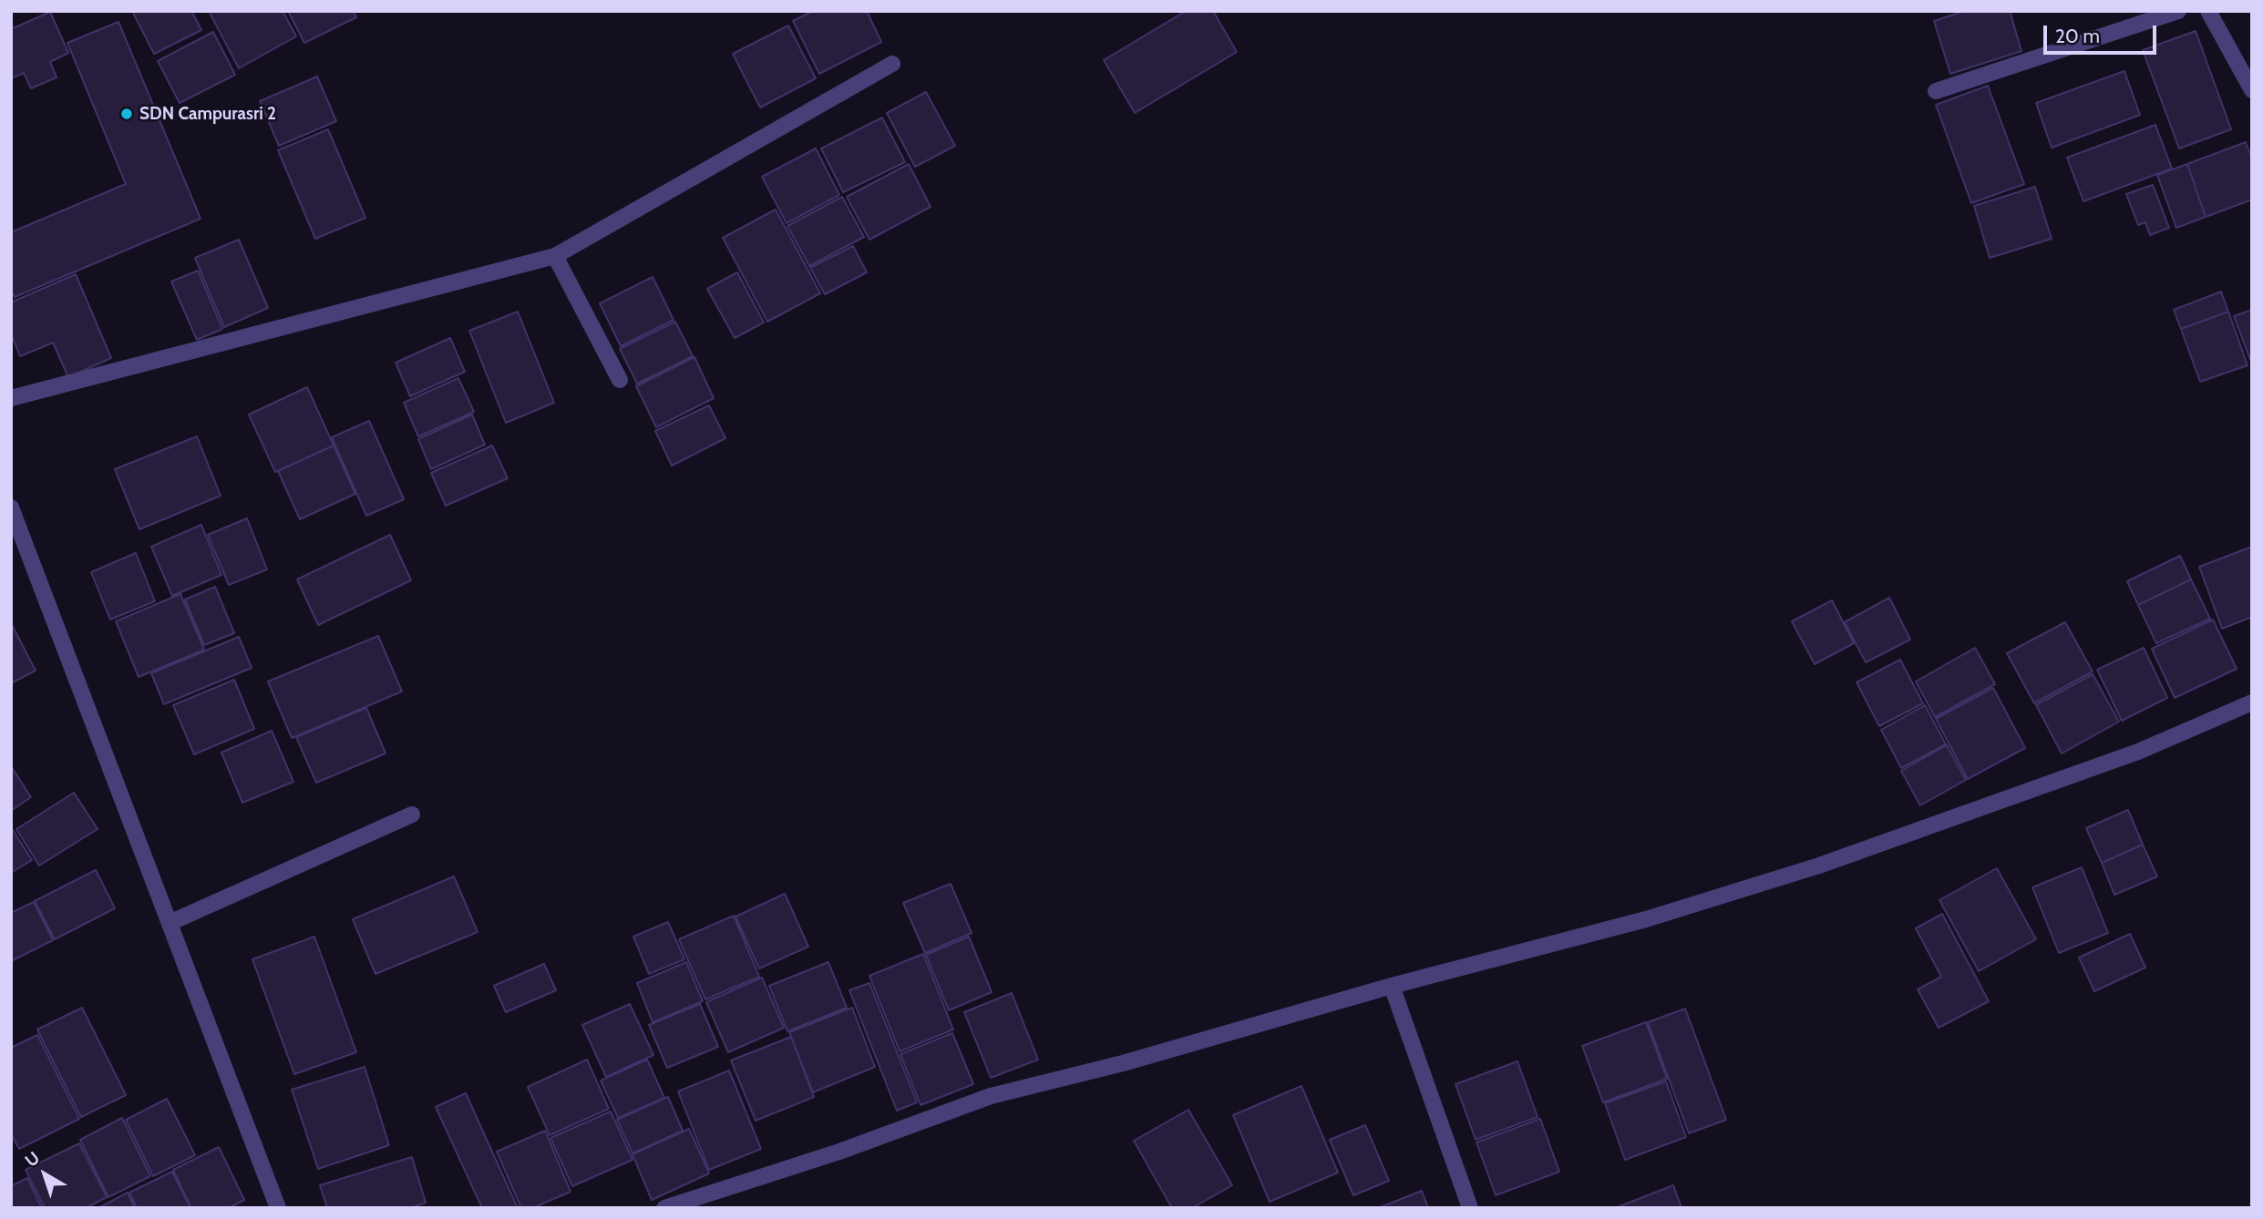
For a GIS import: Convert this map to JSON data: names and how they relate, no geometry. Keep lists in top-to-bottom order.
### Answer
{
  "places": ["SDN Campurasri 2"],
  "scale_bar": "20 m",
  "north": "top left"
}
